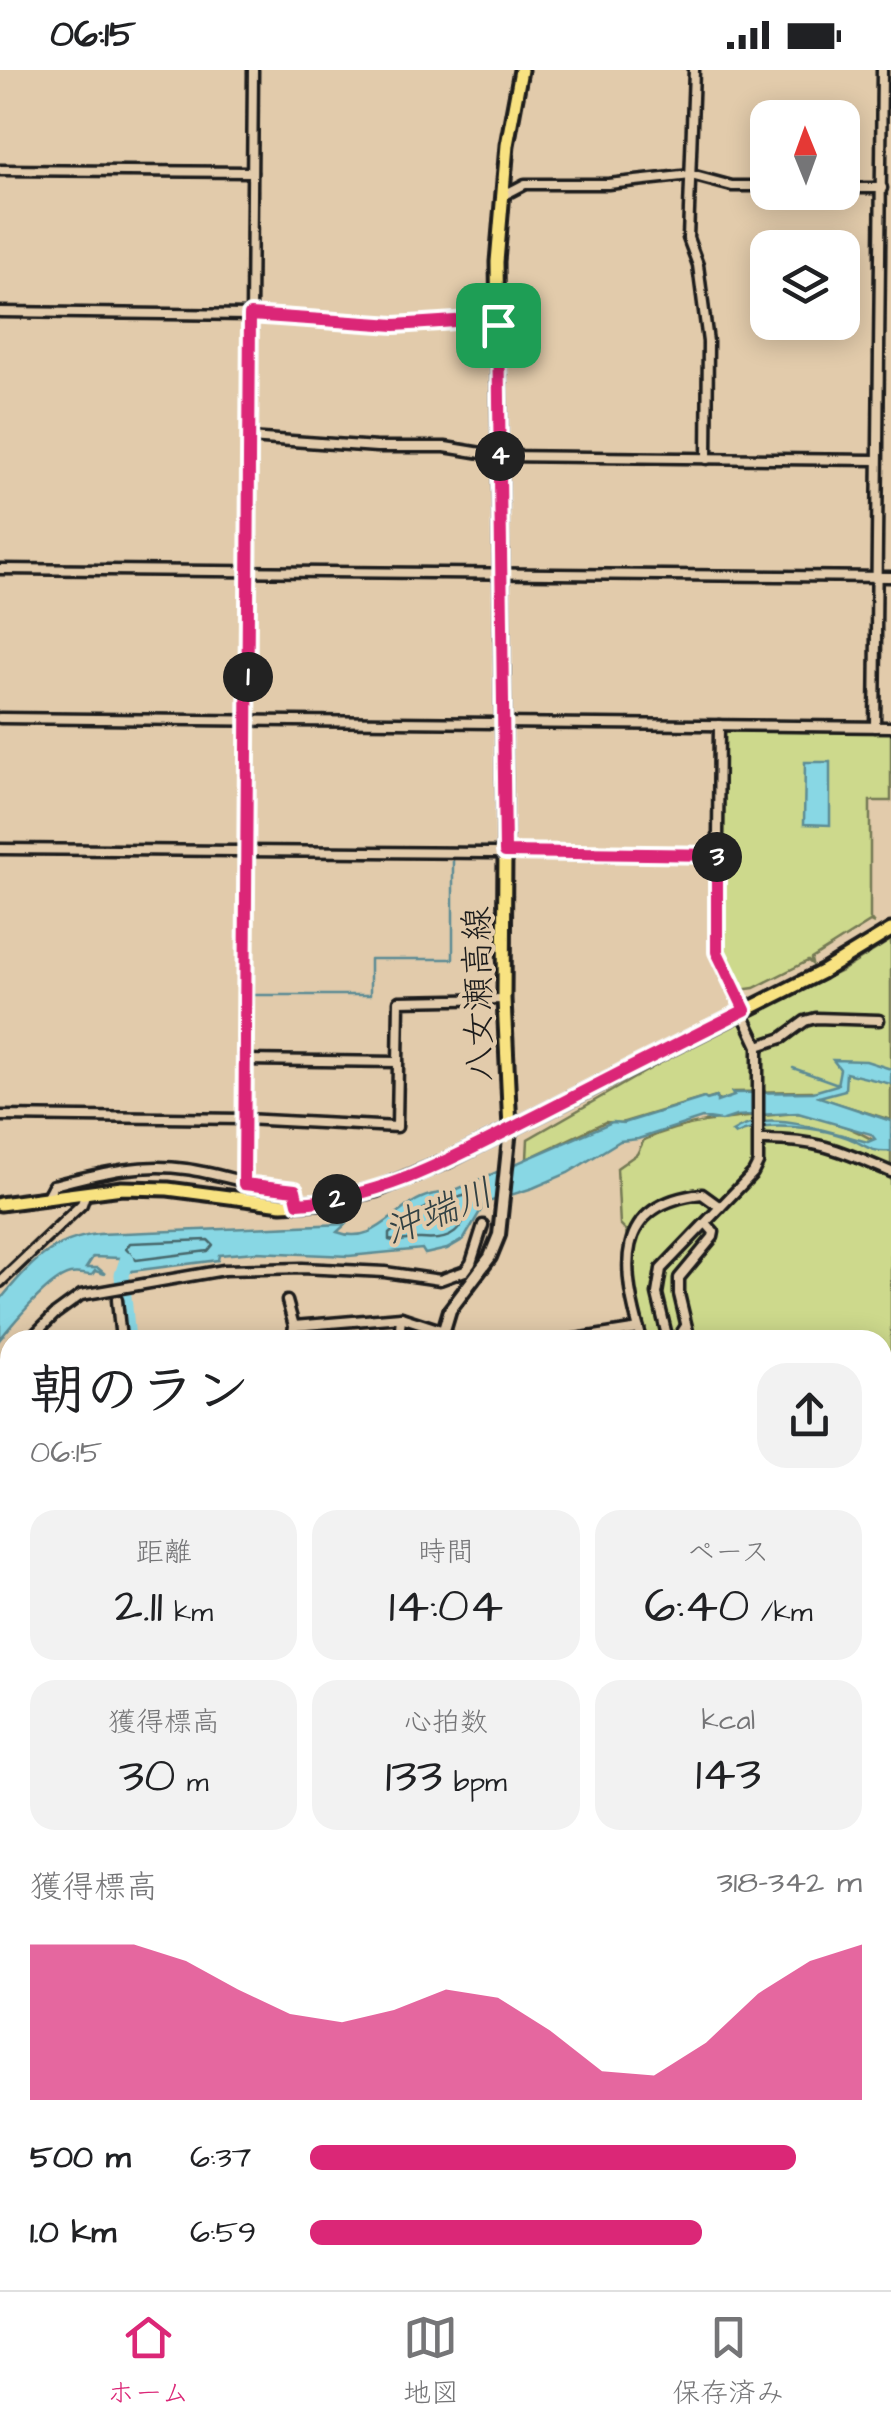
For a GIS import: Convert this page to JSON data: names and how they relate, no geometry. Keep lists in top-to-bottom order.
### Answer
{
  "streets": {
    "main road": ["八女瀬高線"]
  },
  "water": ["沖端川"],
  "north": "top",
  "page": {
    "status": "06:15",
    "pins": [
      "4",
      "1",
      "3",
      "2"
    ],
    "heading": ["朝のラン", "06:15"],
    "stats": [
      ["距離", "2.11 km"],
      ["時間", "14:04"],
      ["ペース", "6:40 /km"],
      ["獲得標高", "30 m"],
      ["心拍数", "133 bpm"],
      ["kcal", "143"]
    ],
    "chart": ["獲得標高", "318–342 m"],
    "list": [
      {
        "name": "500 m",
        "note": "6:37"
      },
      {
        "name": "1.0 km",
        "note": "6:59"
      }
    ],
    "tabs": ["ホーム", "地図", "保存済み"]
  }
}
